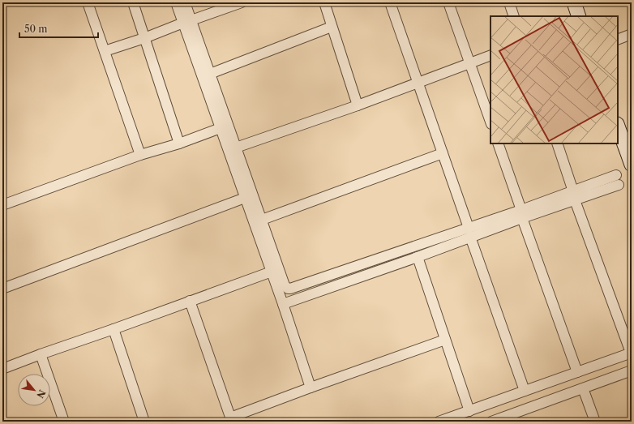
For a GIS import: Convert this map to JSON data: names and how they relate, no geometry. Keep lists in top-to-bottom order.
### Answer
{
  "scale_bar": "50 m",
  "north": "bottom right"
}
